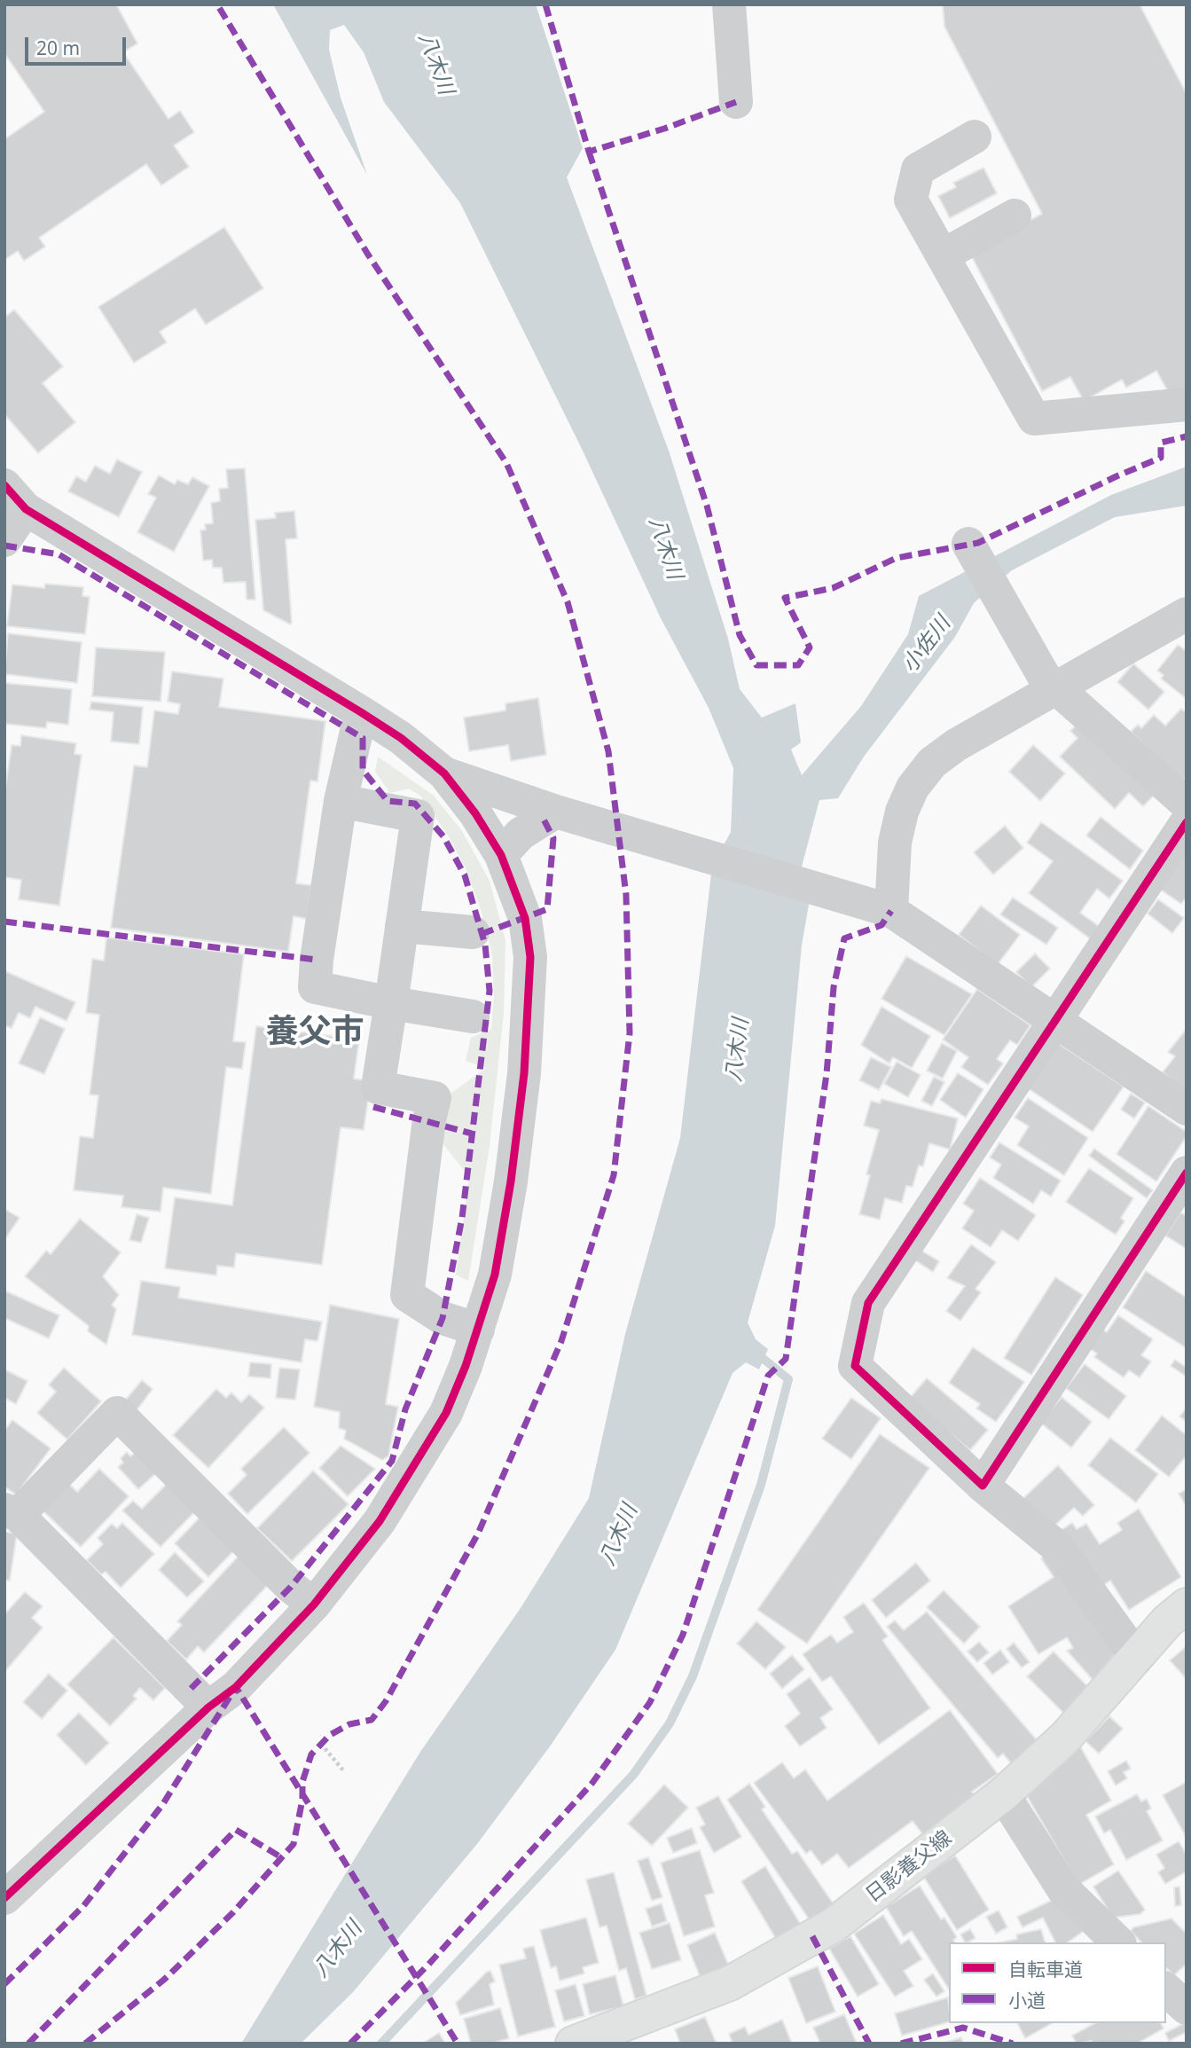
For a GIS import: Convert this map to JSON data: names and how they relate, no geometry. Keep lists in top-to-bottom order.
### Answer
{
  "streets": {
    "main road": ["日影養父線"]
  },
  "districts": ["養父市"],
  "water": ["八木川", "小佐川"],
  "legend": ["自転車道", "小道"],
  "scale_bar": "20 m"
}
